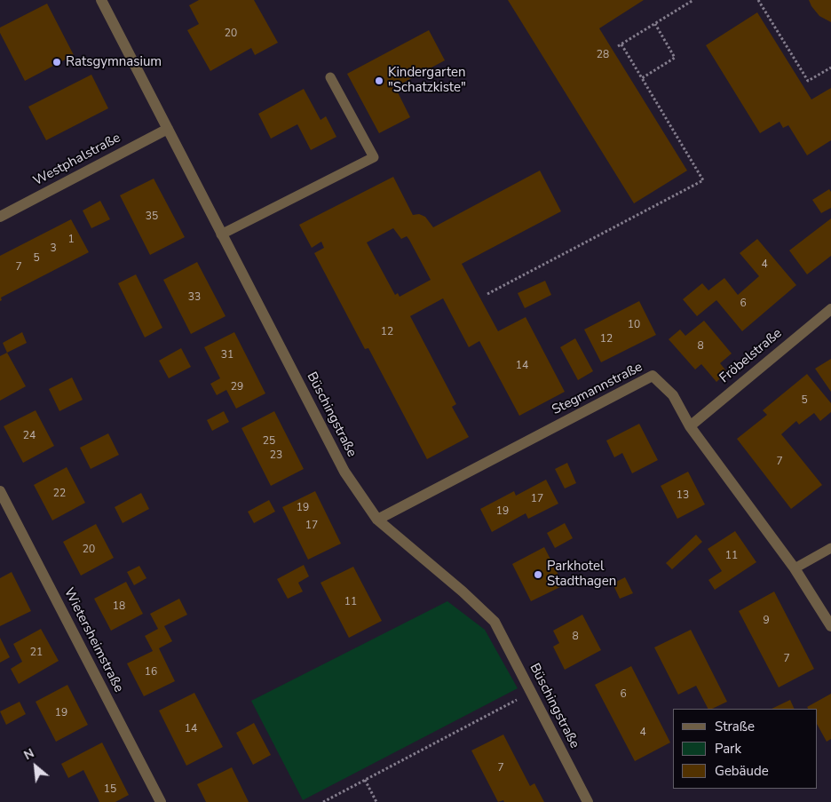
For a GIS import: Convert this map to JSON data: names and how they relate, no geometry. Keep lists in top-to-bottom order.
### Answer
{
  "streets": {
    "street": [
      "Westphalstraße",
      "Fröbelstraße",
      "Stegmannstraße",
      "Büschingstraße",
      "Wietersheimstraße"
    ]
  },
  "crossings": [
    ["Westphalstraße", "Büschingstraße"],
    ["Fröbelstraße", "Stegmannstraße"],
    ["Stegmannstraße", "Büschingstraße"]
  ],
  "places": ["Ratsgymnasium", "Kindergarten \"Schatzkiste\"", "Parkhotel Stadthagen"],
  "house_numbers": [
    "20",
    "28",
    "35",
    "1",
    "3",
    "5",
    "4",
    "7",
    "33",
    "6",
    "10",
    "12",
    "12",
    "8",
    "31",
    "14",
    "29",
    "5",
    "24",
    "25",
    "23",
    "7",
    "22",
    "13",
    "17",
    "19",
    "19",
    "17",
    "20",
    "11",
    "11",
    "18",
    "9",
    "8",
    "21",
    "7",
    "16",
    "6",
    "19",
    "14",
    "4",
    "7",
    "15"
  ],
  "legend": ["Straße", "Park", "Gebäude"],
  "north": "top left"
}
